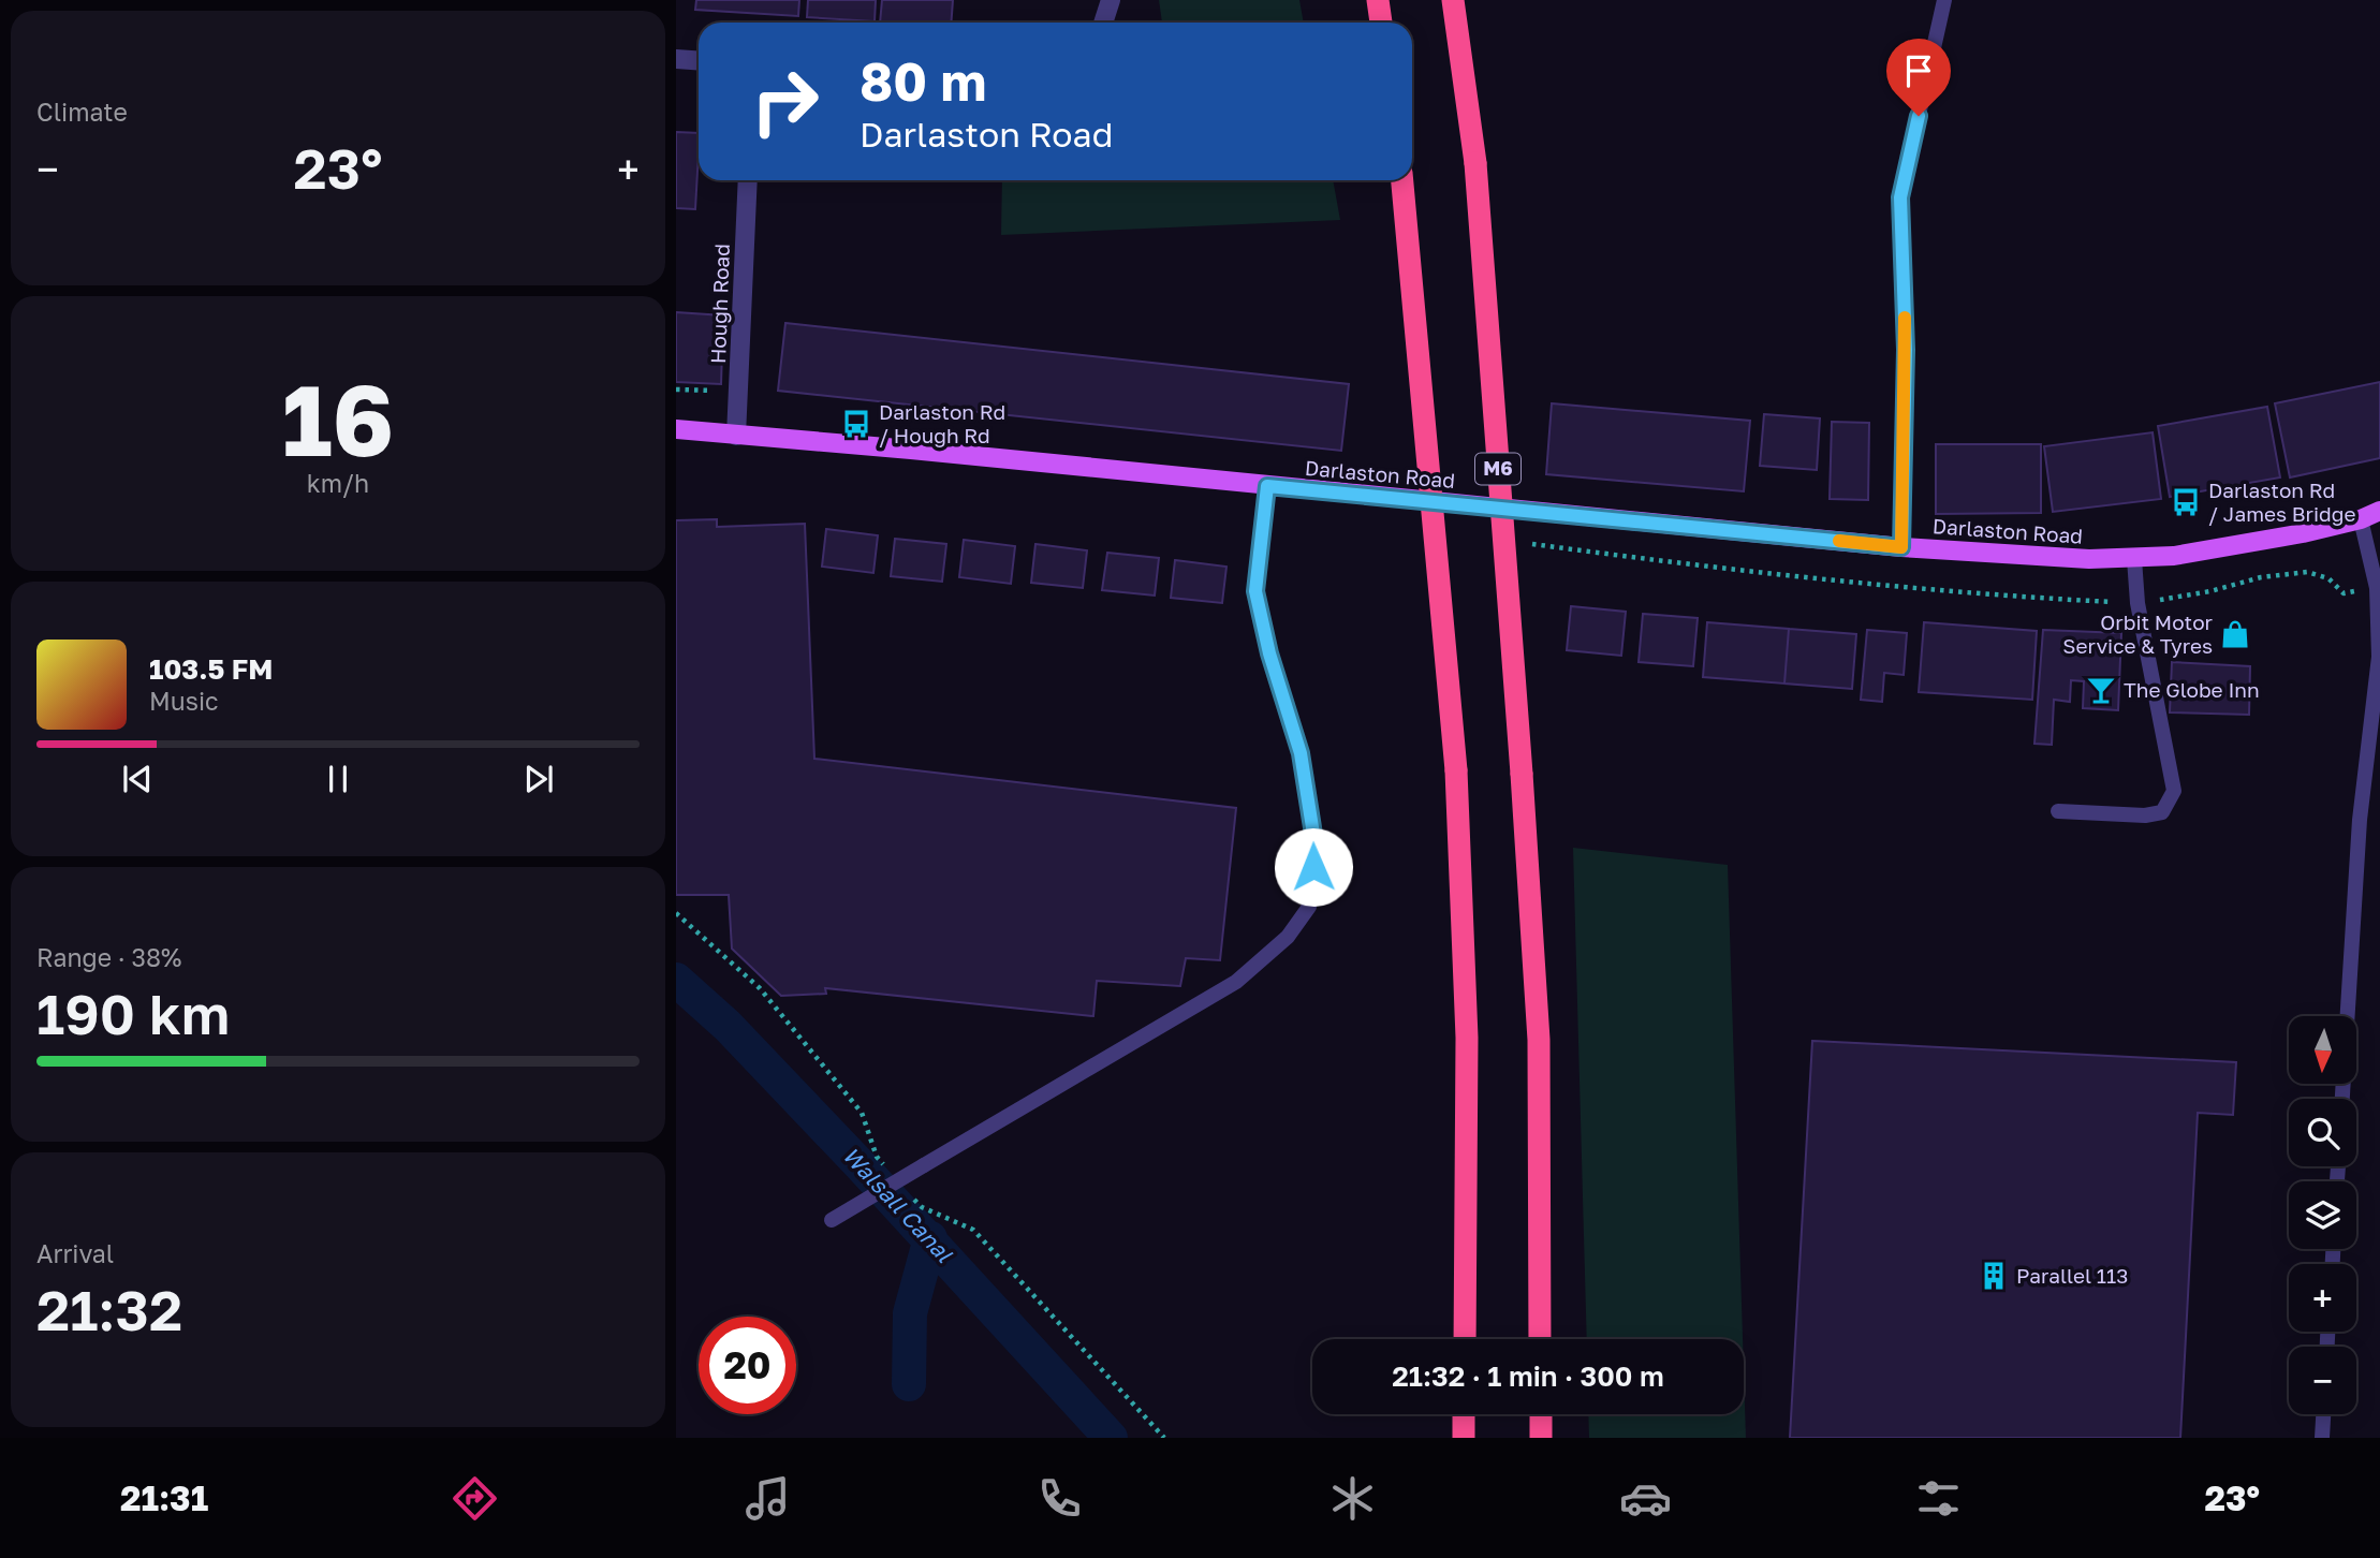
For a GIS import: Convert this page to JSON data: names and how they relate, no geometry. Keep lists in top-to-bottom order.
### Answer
{
  "streets": {
    "highway": ["M6"],
    "main road": ["Darlaston Road"],
    "street": ["Hough Road"]
  },
  "crossings": [
    ["Hough Road", "Darlaston Road"]
  ],
  "water": ["Walsall Canal"],
  "places": {
    "bus stop": ["Darlaston Rd / Hough Rd", "Darlaston Rd / James Bridge"],
    "shop": ["Orbit Motor Service & Tyres"],
    "bar": ["The Globe Inn"],
    "building": ["Parallel 113"]
  },
  "north": "bottom",
  "page": {
    "tile": [
      "Climate",
      ["16", "km/h"],
      ["Range · 38%", "190 km"],
      ["Arrival", "21:32"]
    ],
    "turn": ["80 m", "Darlaston Road"],
    "heat": ["−", "23°", "+"],
    "song": ["103.5 FM", "Music"],
    "map_buttons": ["+", "−"],
    "limit": "20",
    "trip": "21:32 · 1 min · 300 m",
    "tabs": ["21:31", "23°"]
  }
}
